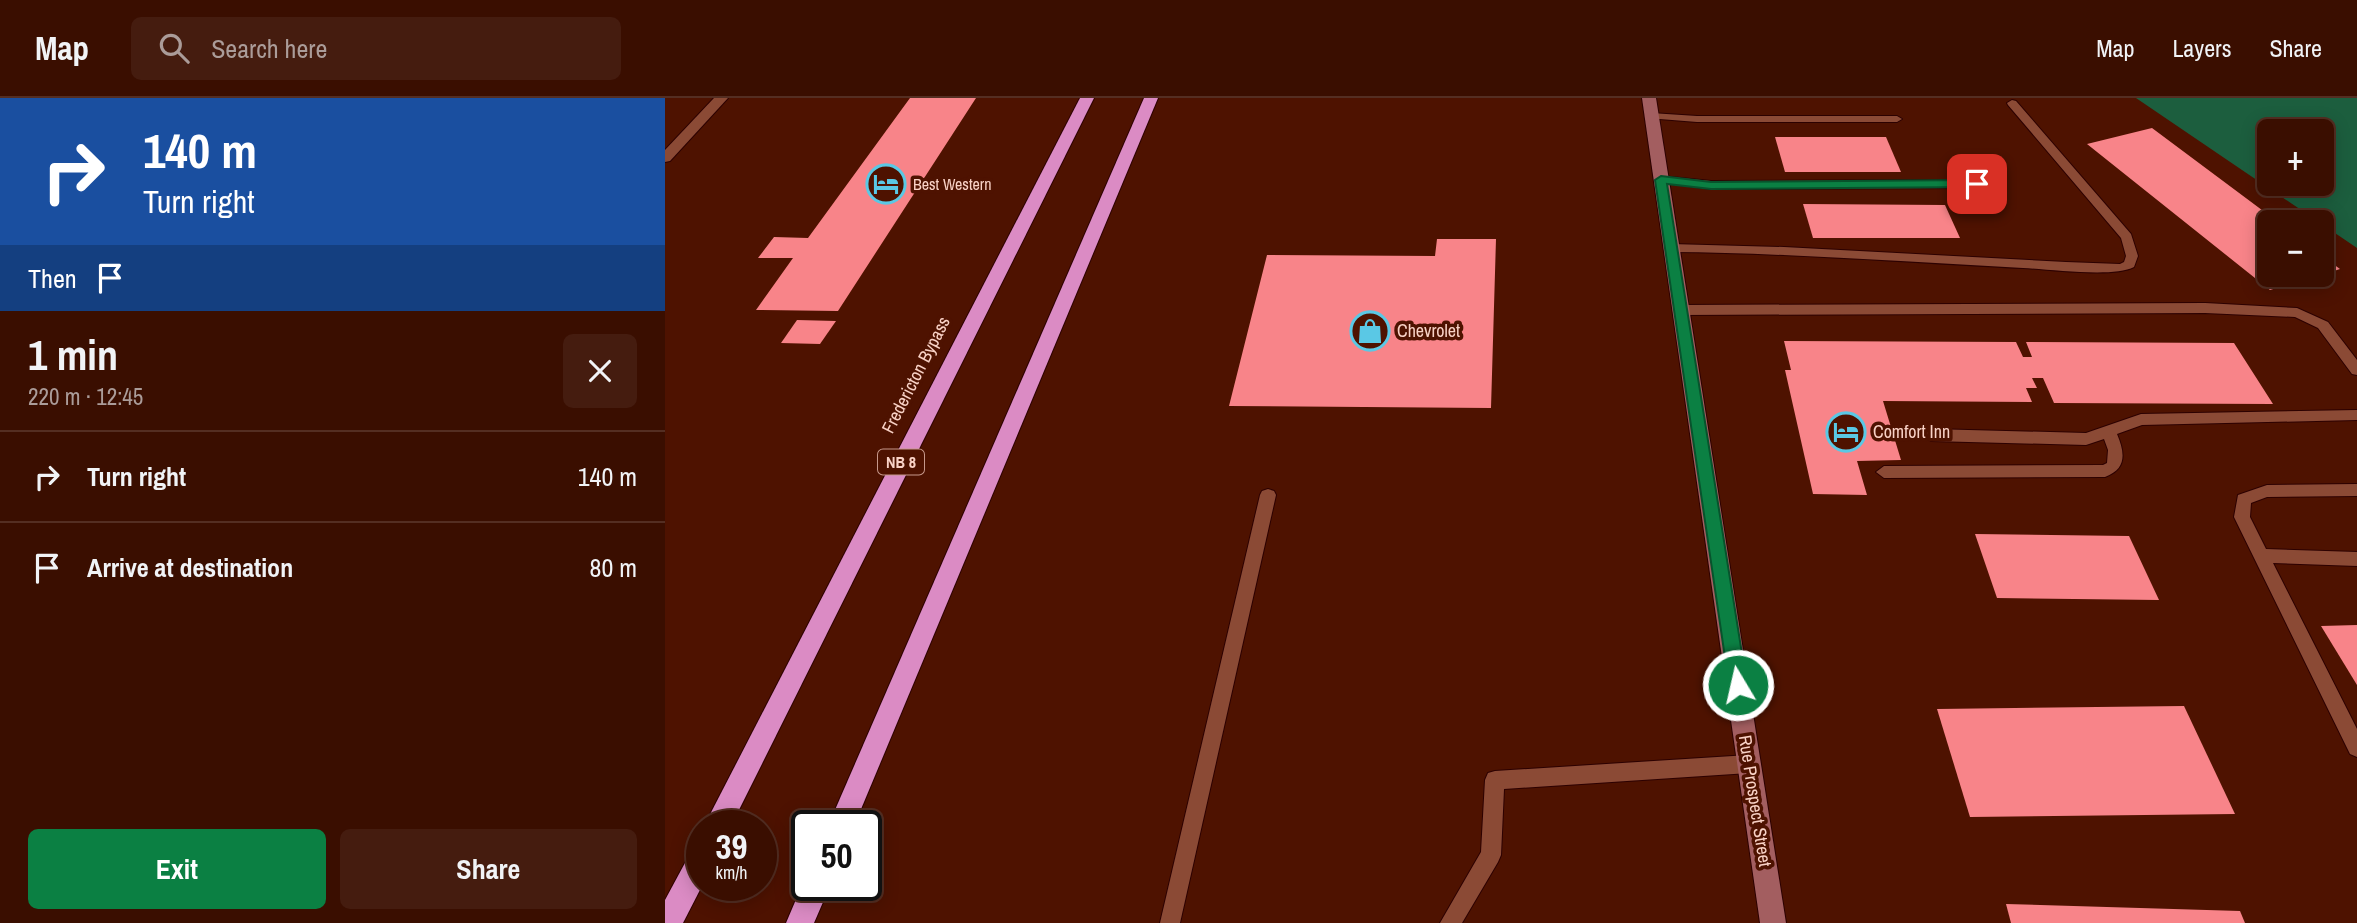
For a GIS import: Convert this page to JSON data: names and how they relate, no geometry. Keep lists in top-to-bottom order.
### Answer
{
  "streets": {
    "highway": ["Fredericton Bypass", "NB 8"],
    "main road": ["Rue Prospect Street"]
  },
  "places": {
    "hotel": ["Best Western", "Comfort Inn"],
    "shop": ["Chevrolet"]
  },
  "page": {
    "header": "Map",
    "search": "Search here",
    "nav": ["Map", "Layers", "Share"],
    "turn": ["140 m", "Turn right"],
    "map_buttons": ["+", "−"],
    "then": "Then",
    "heading": ["1 min", "220 m · 12:45"],
    "list": [
      {
        "name": "Turn right",
        "value": "140 m"
      },
      {
        "name": "Arrive at destination",
        "value": "80 m"
      }
    ],
    "speed": "39 km/h",
    "limit": "50",
    "buttons": ["Exit", "Share"]
  }
}
